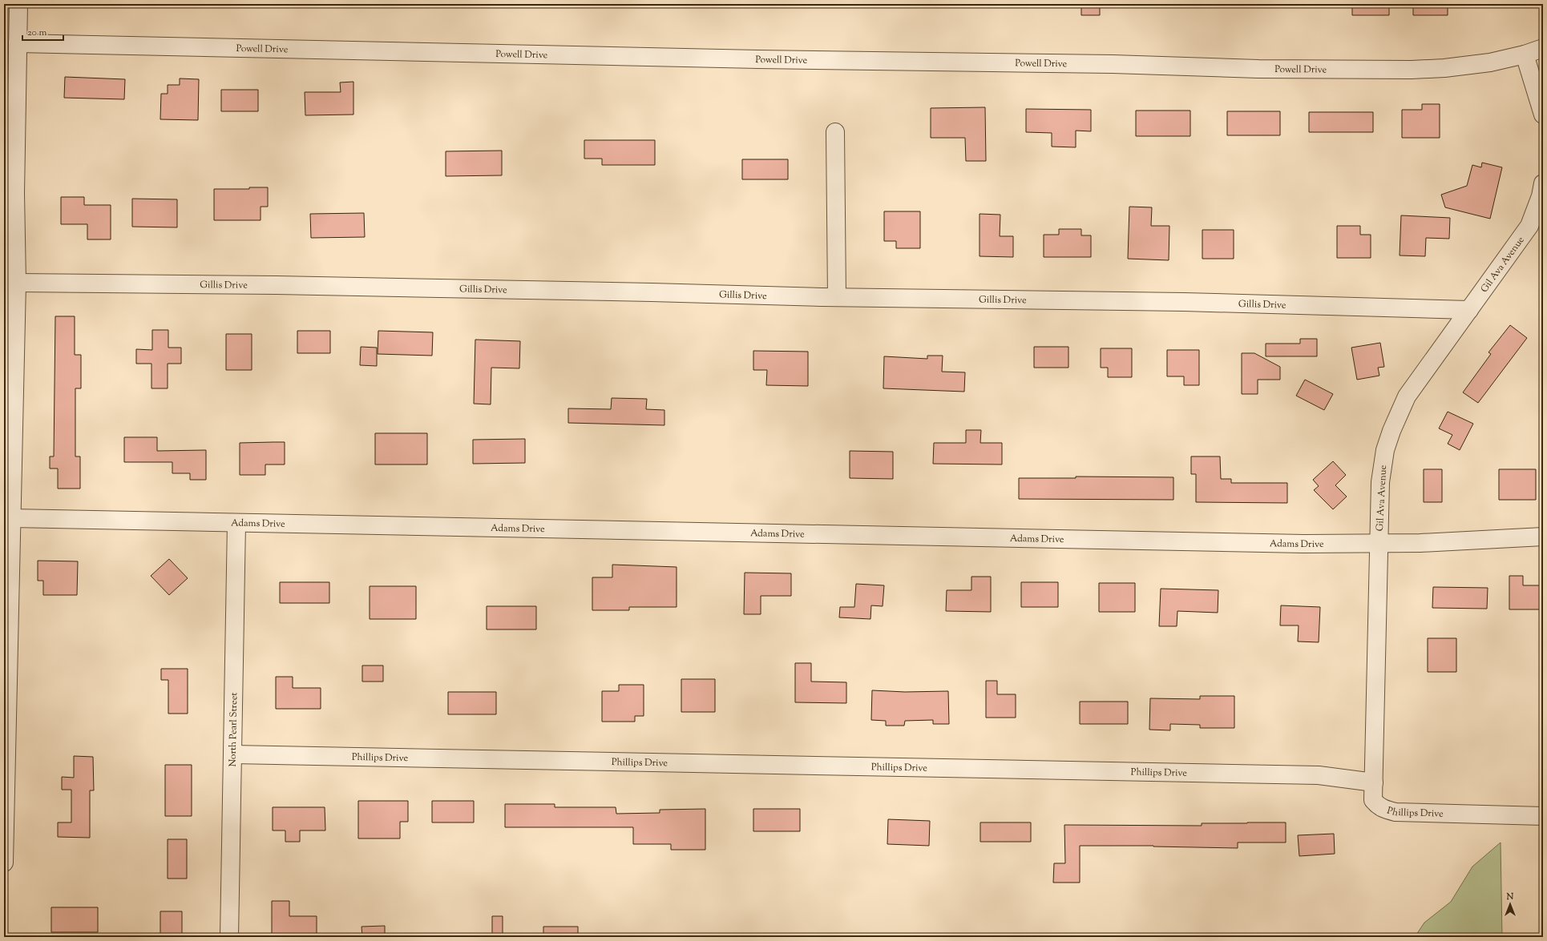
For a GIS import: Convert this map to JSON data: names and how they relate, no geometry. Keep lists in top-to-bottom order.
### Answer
{
  "streets": {
    "street": [
      "Powell Drive",
      "Gil Ava Avenue",
      "Gillis Drive",
      "Adams Drive",
      "North Pearl Street",
      "Phillips Drive"
    ]
  },
  "crossings": [
    ["Gil Ava Avenue", "Gillis Drive"],
    ["Gil Ava Avenue", "Adams Drive"],
    ["Gil Ava Avenue", "Phillips Drive"],
    ["Adams Drive", "North Pearl Street"],
    ["North Pearl Street", "Phillips Drive"]
  ],
  "scale_bar": "20 m",
  "north": "top"
}
